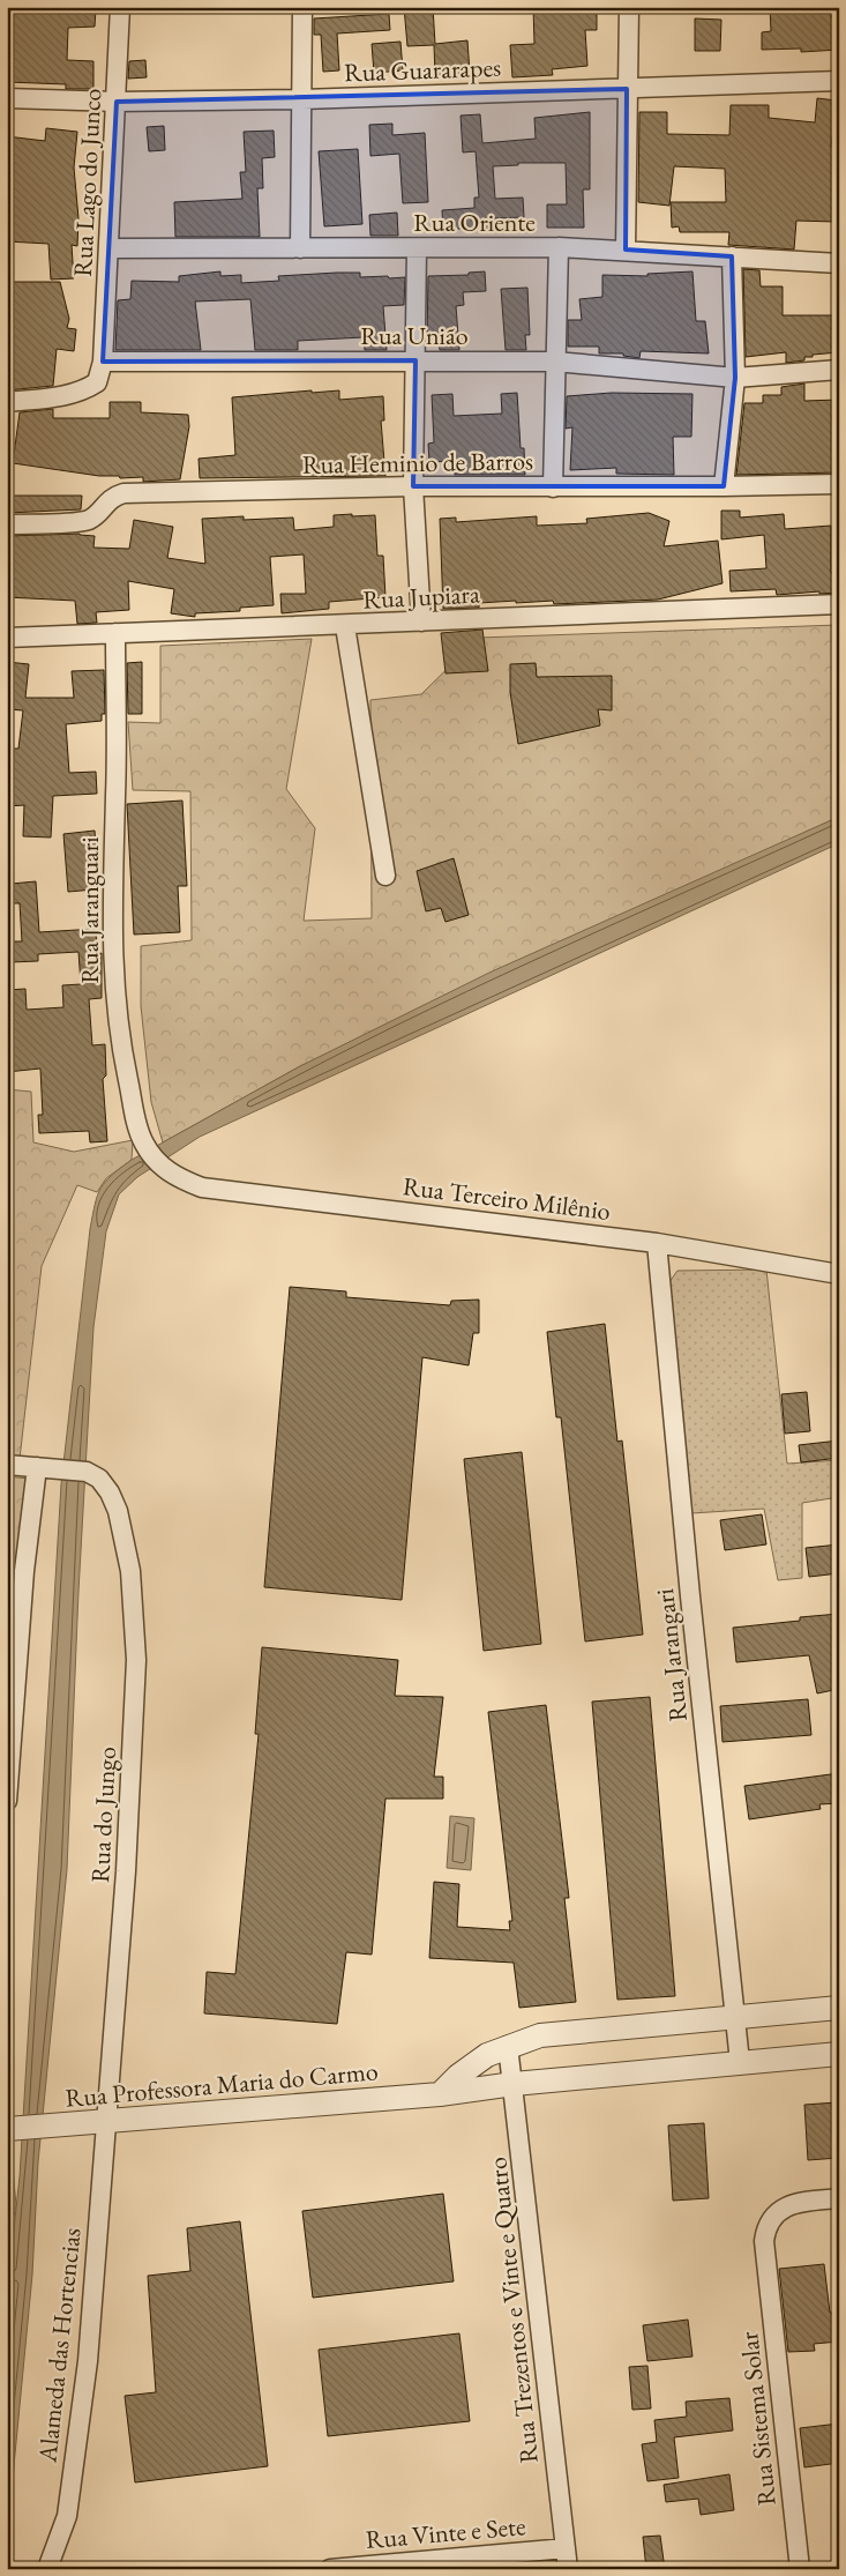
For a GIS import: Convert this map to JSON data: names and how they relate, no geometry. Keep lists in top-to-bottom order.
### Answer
{
  "streets": {
    "street": [
      "Rua Guararapes",
      "Rua Lago do Junco",
      "Rua Oriente",
      "Rua União",
      "Rua Heminio de Barros",
      "Rua Jupiara",
      "Rua Jaranguari",
      "Rua Terceiro Milênio",
      "Rua Jarangari",
      "Rua do Jungo",
      "Rua Professora Maria do Carmo",
      "Rua Trezentos e Vinte e Quatro",
      "Alameda das Hortencias",
      "Rua Sistema Solar",
      "Rua Vinte e Sete"
    ]
  },
  "crossings": [
    ["Rua Guararapes", "Rua Lago do Junco"],
    ["Rua Lago do Junco", "Rua Oriente"],
    ["Rua Lago do Junco", "Rua União"],
    ["Rua Jupiara", "Rua Jaranguari"],
    ["Rua Jaranguari", "Rua Terceiro Milênio"],
    ["Rua Terceiro Milênio", "Rua Jarangari"],
    ["Rua Jarangari", "Rua Professora Maria do Carmo"],
    ["Rua do Jungo", "Rua Professora Maria do Carmo"],
    ["Rua do Jungo", "Alameda das Hortencias"],
    ["Rua Professora Maria do Carmo", "Rua Trezentos e Vinte e Quatro"],
    ["Rua Professora Maria do Carmo", "Alameda das Hortencias"],
    ["Rua Trezentos e Vinte e Quatro", "Rua Vinte e Sete"]
  ]
}
